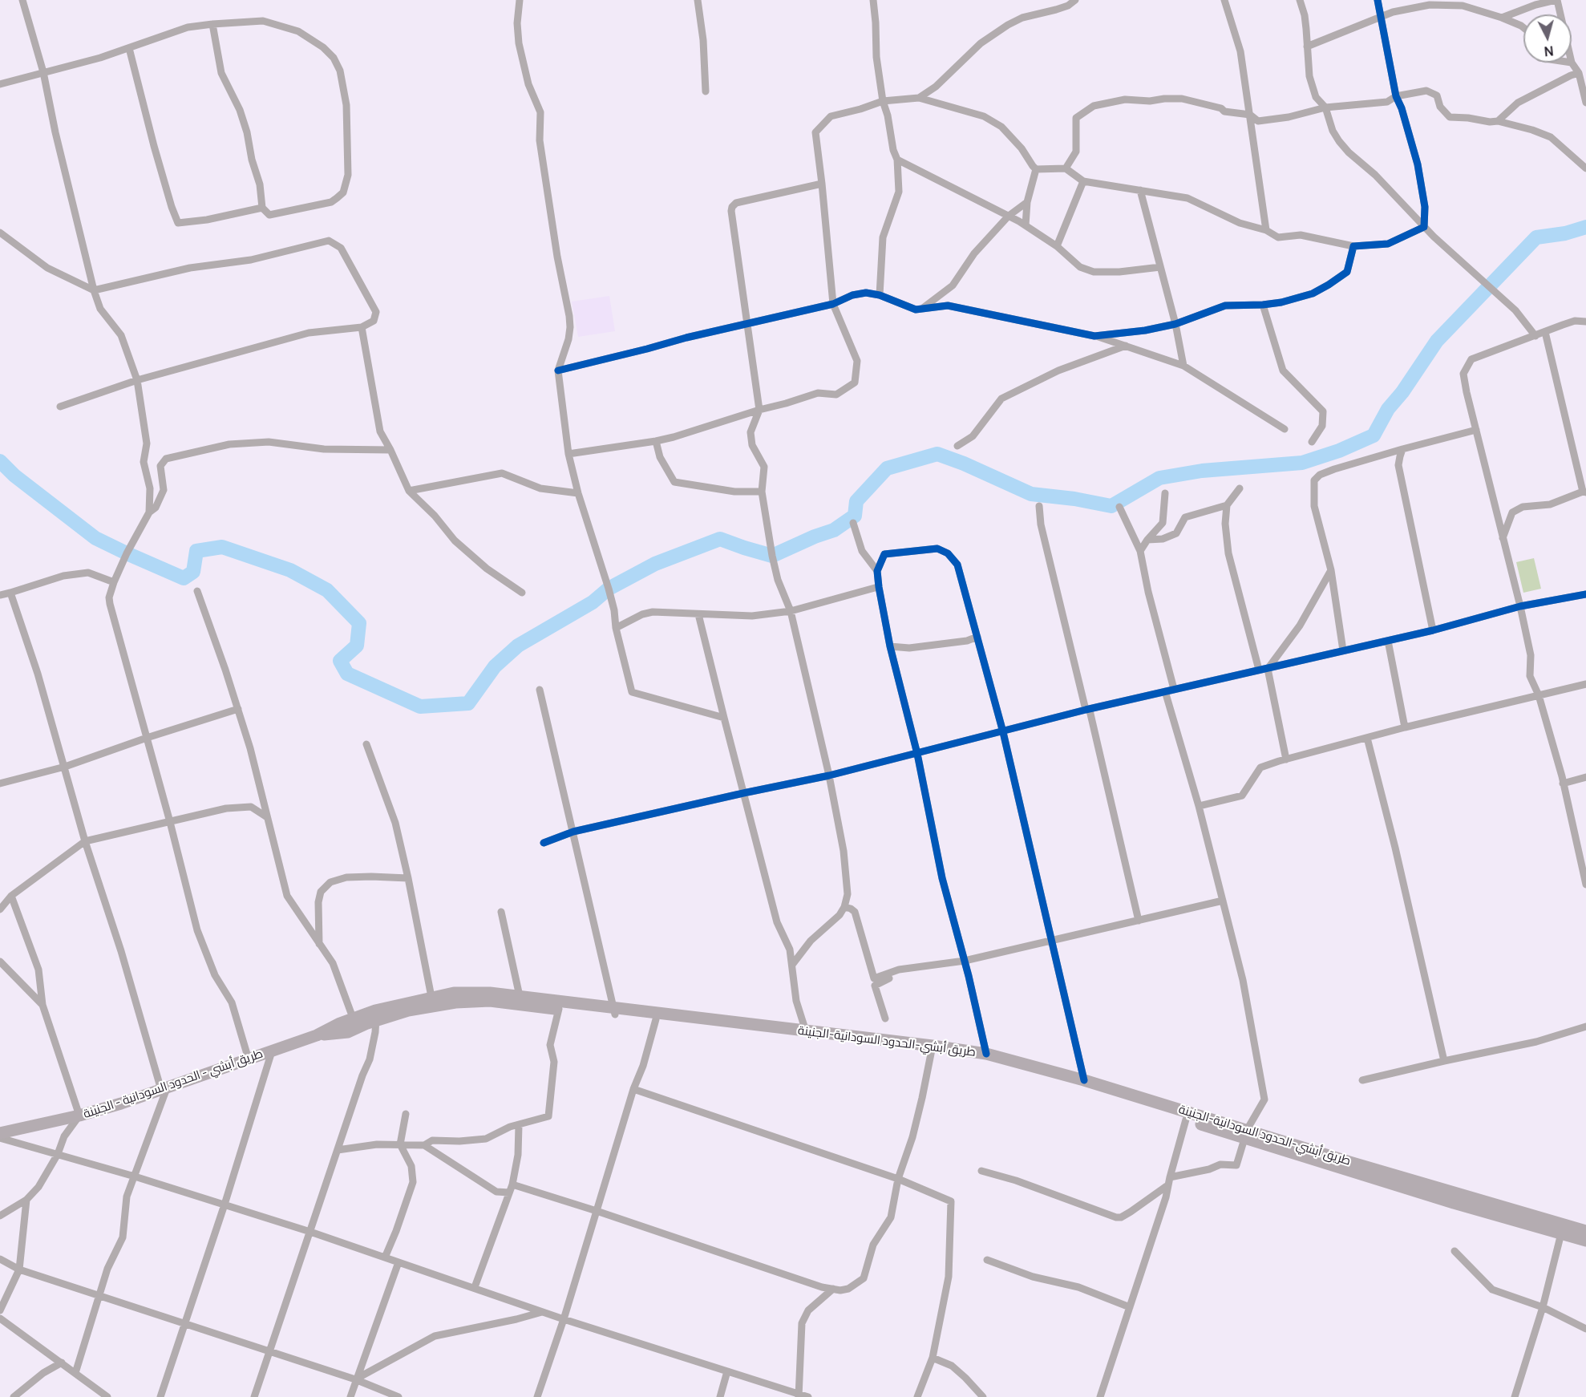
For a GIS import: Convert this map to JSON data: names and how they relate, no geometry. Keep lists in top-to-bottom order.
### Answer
{
  "streets": {
    "highway": ["طريق أبشي-الحدود السودانية-الجنينة", "طريق أبشي - الحدود السودانية - الجنينة"]
  },
  "crossings": [
    ["طريق أبشي-الحدود السودانية-الجنينة", "طريق أبشي - الحدود السودانية - الجنينة"]
  ],
  "north": "bottom"
}
